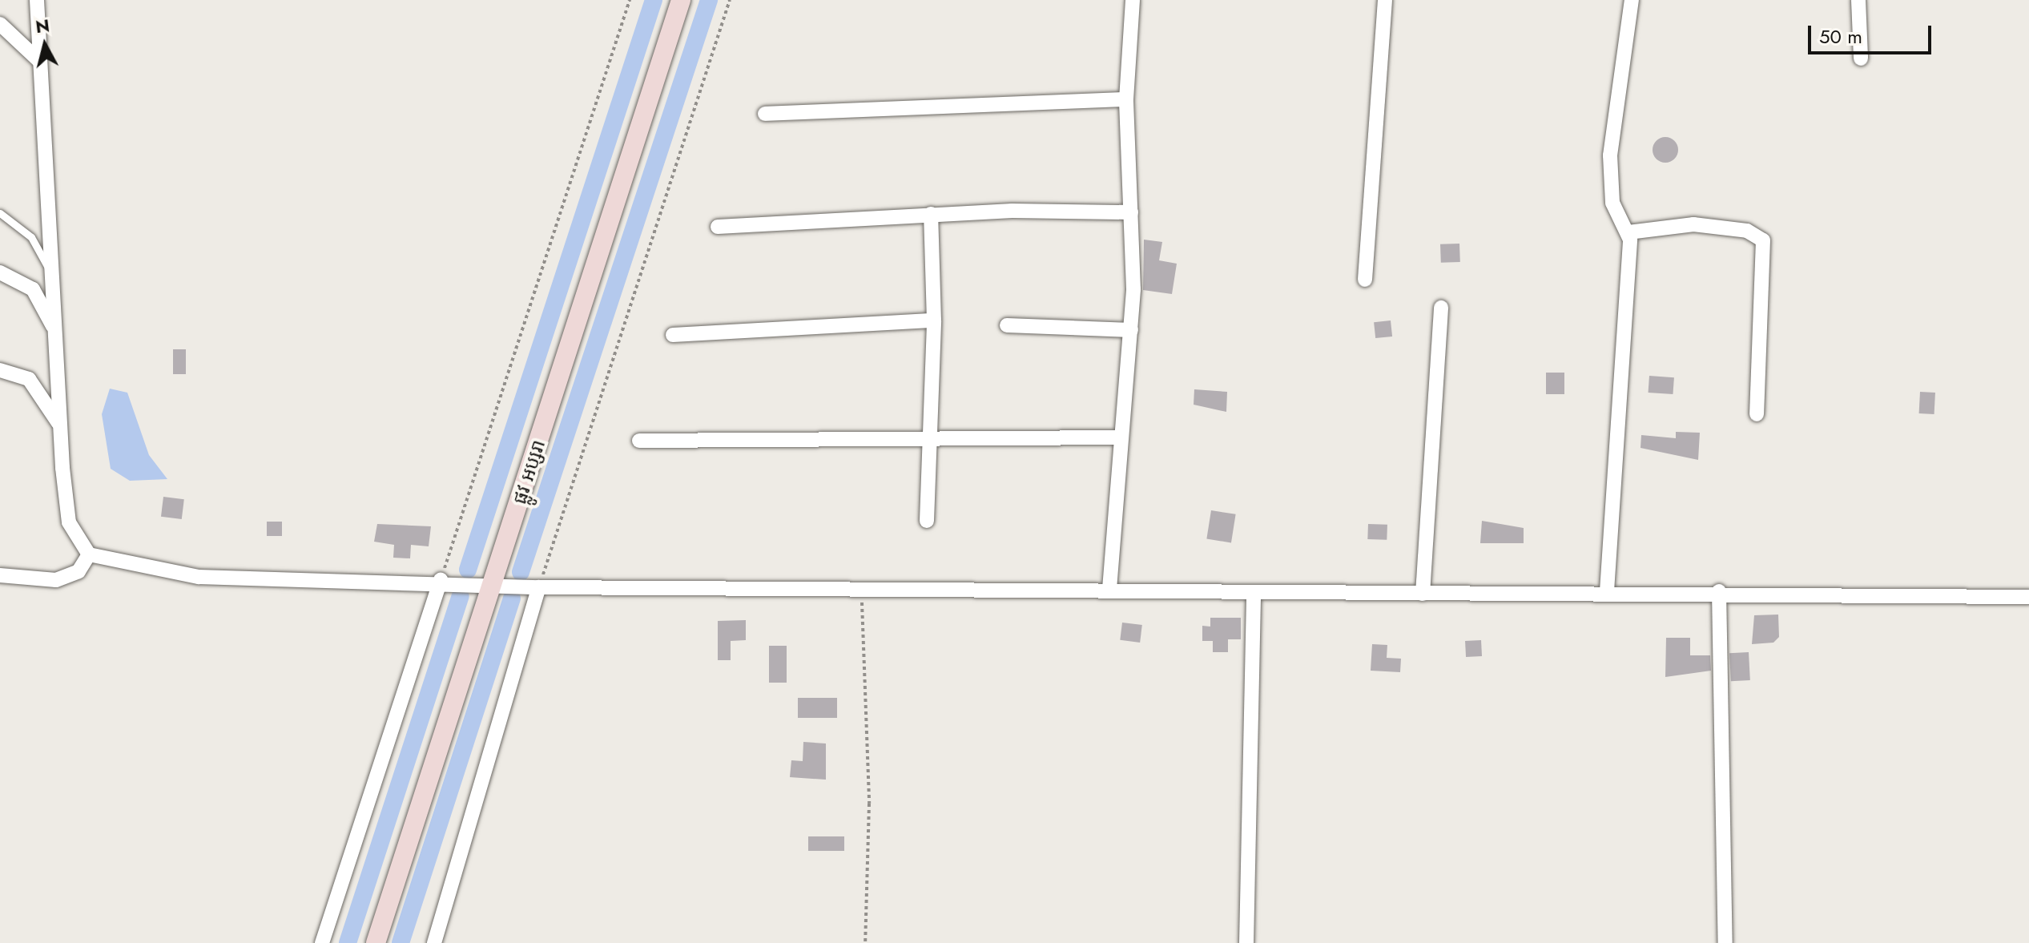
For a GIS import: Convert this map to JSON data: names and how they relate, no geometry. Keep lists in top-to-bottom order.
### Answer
{
  "streets": {
    "street": ["ផ្លូវ អប្សរា"]
  },
  "scale_bar": "50 m",
  "north": "top"
}
